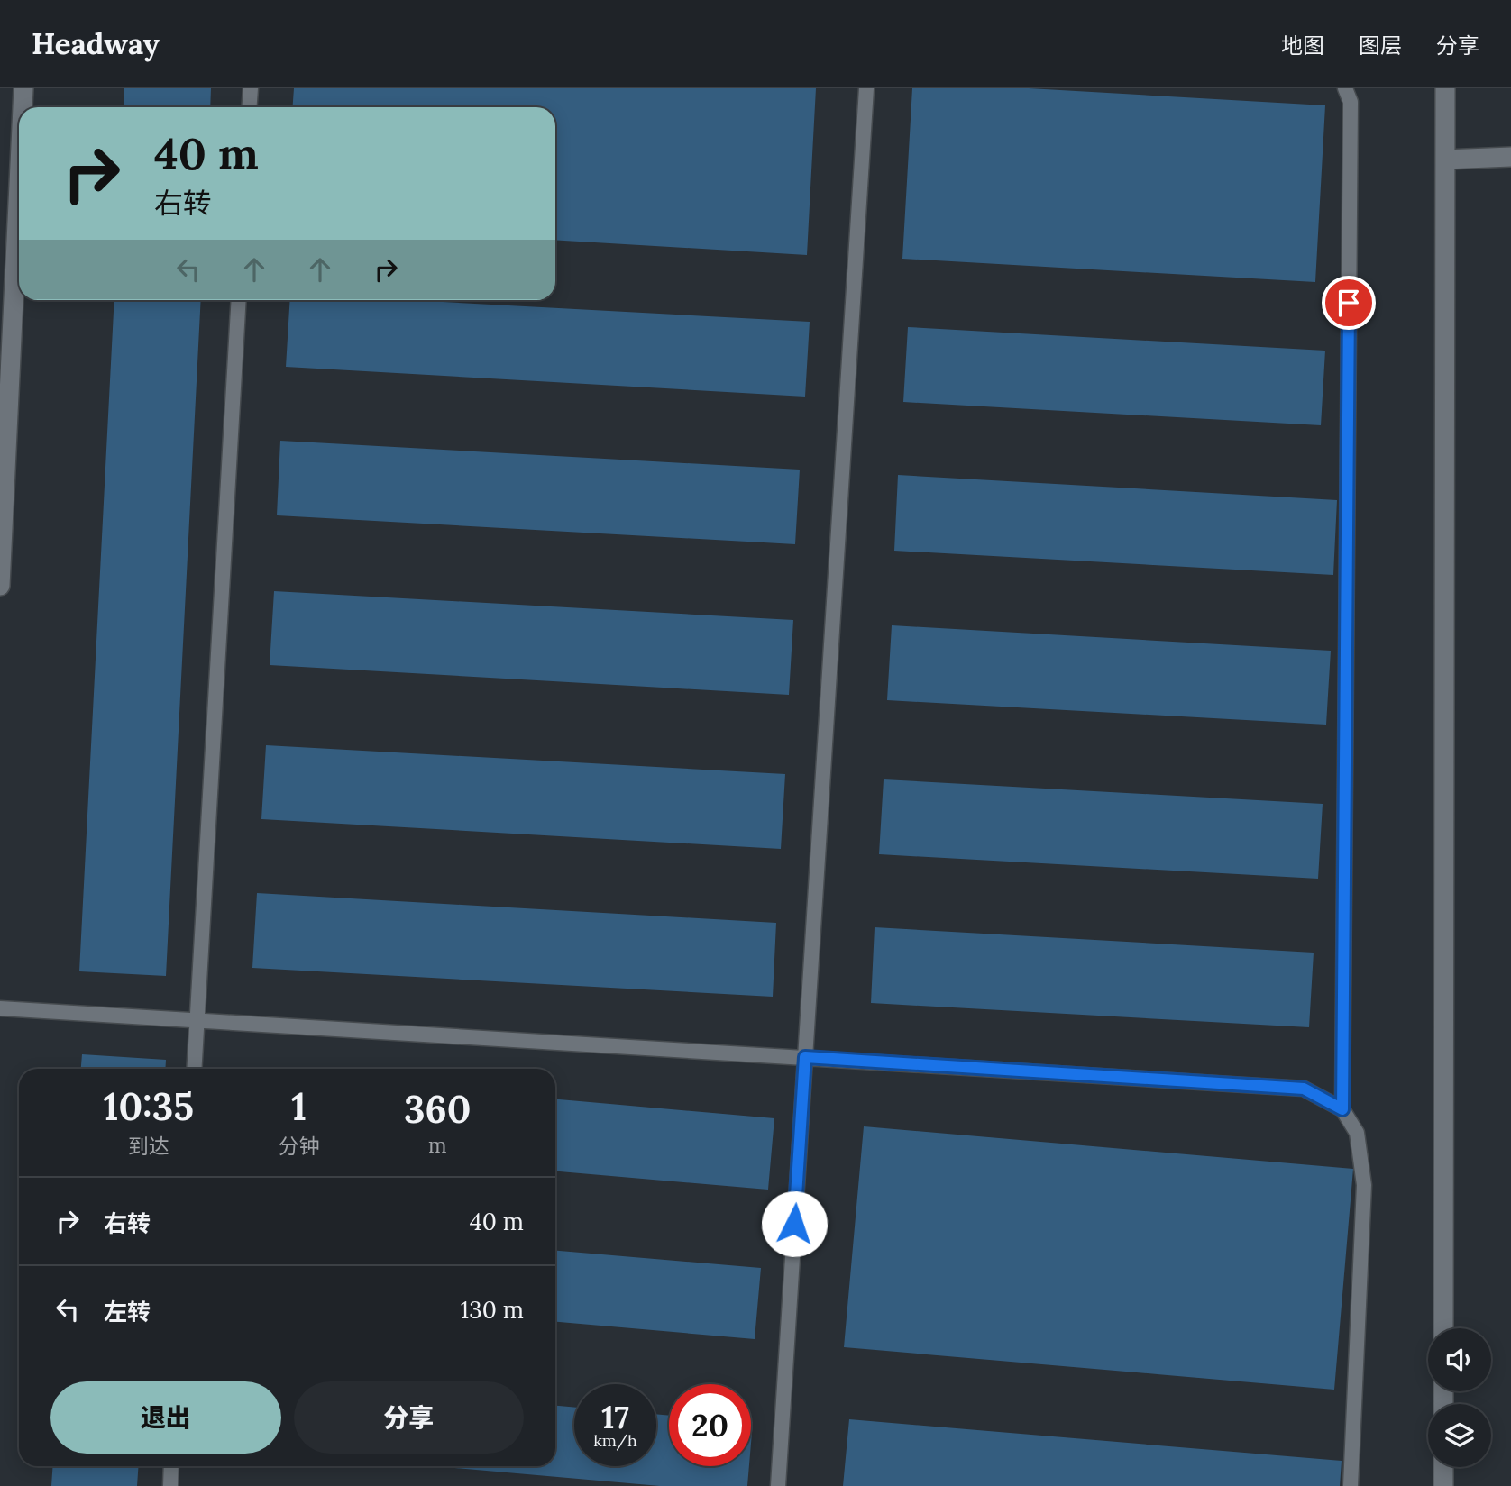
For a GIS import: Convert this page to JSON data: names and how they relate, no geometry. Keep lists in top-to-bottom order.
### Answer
{
  "page": {
    "header": "Headway",
    "nav": ["地图", "图层", "分享"],
    "turn": ["40 m", "右转"],
    "eta": [
      "10:35",
      "到达",
      "1",
      "分钟",
      "360",
      "m"
    ],
    "list": [
      {
        "name": "右转",
        "value": "40 m"
      },
      {
        "name": "左转",
        "value": "130 m"
      }
    ],
    "buttons": ["退出", "分享"],
    "speed": "17 km/h",
    "limit": "20"
  }
}
